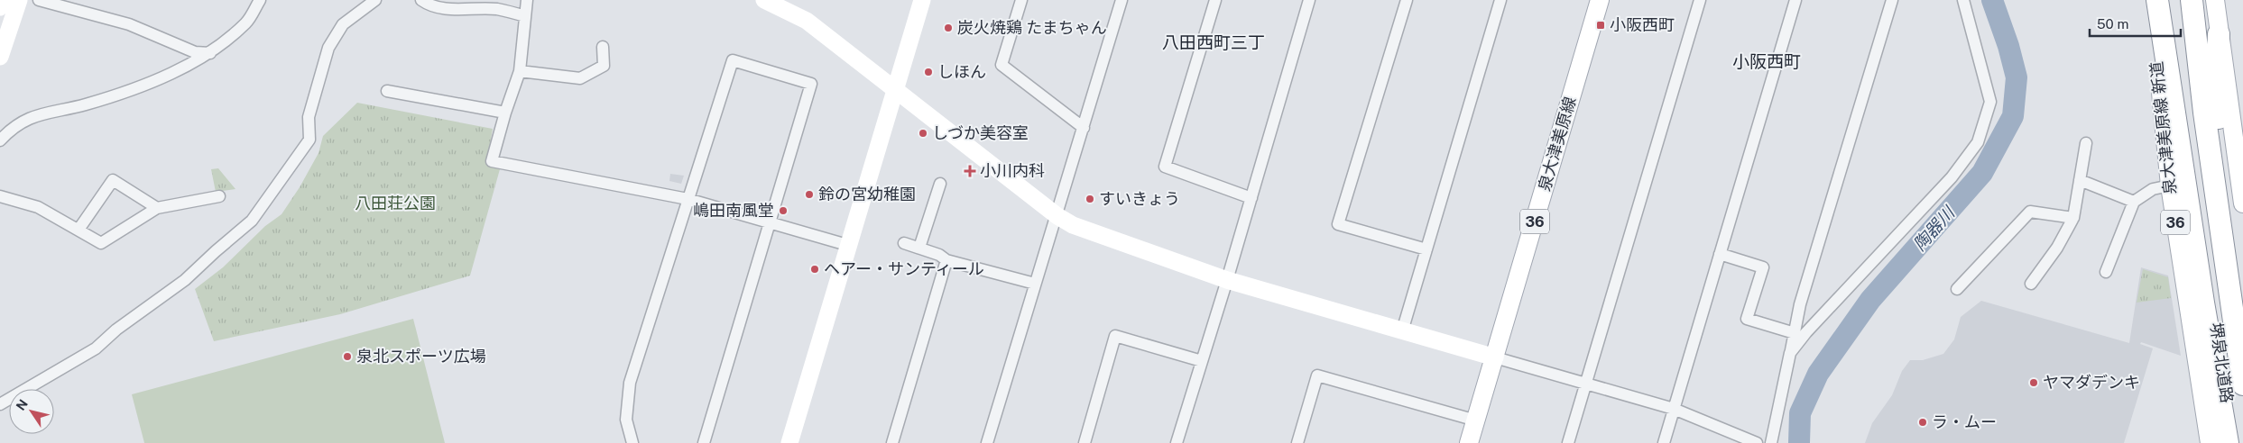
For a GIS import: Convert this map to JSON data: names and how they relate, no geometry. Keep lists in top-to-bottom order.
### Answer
{
  "streets": {
    "highway": ["堺泉北道路"],
    "main road": ["泉大津美原線 新道", "泉大津美原線", "36"]
  },
  "districts": ["八田西町三丁", "小阪西町"],
  "water": ["陶器川"],
  "parks": ["八田荘公園"],
  "places": {
    "transit": ["小阪西町"],
    "other": [
      "炭火焼鶏 たまちゃん",
      "しほん",
      "しづか美容室",
      "鈴の宮幼稚園",
      "すいきょう",
      "嶋田南風堂",
      "ヘアー・サンティール",
      "泉北スポーツ広場",
      "ヤマダデンキ",
      "ラ・ムー"
    ],
    "health": ["小川内科"]
  },
  "scale_bar": "50 m",
  "north": "top left"
}
